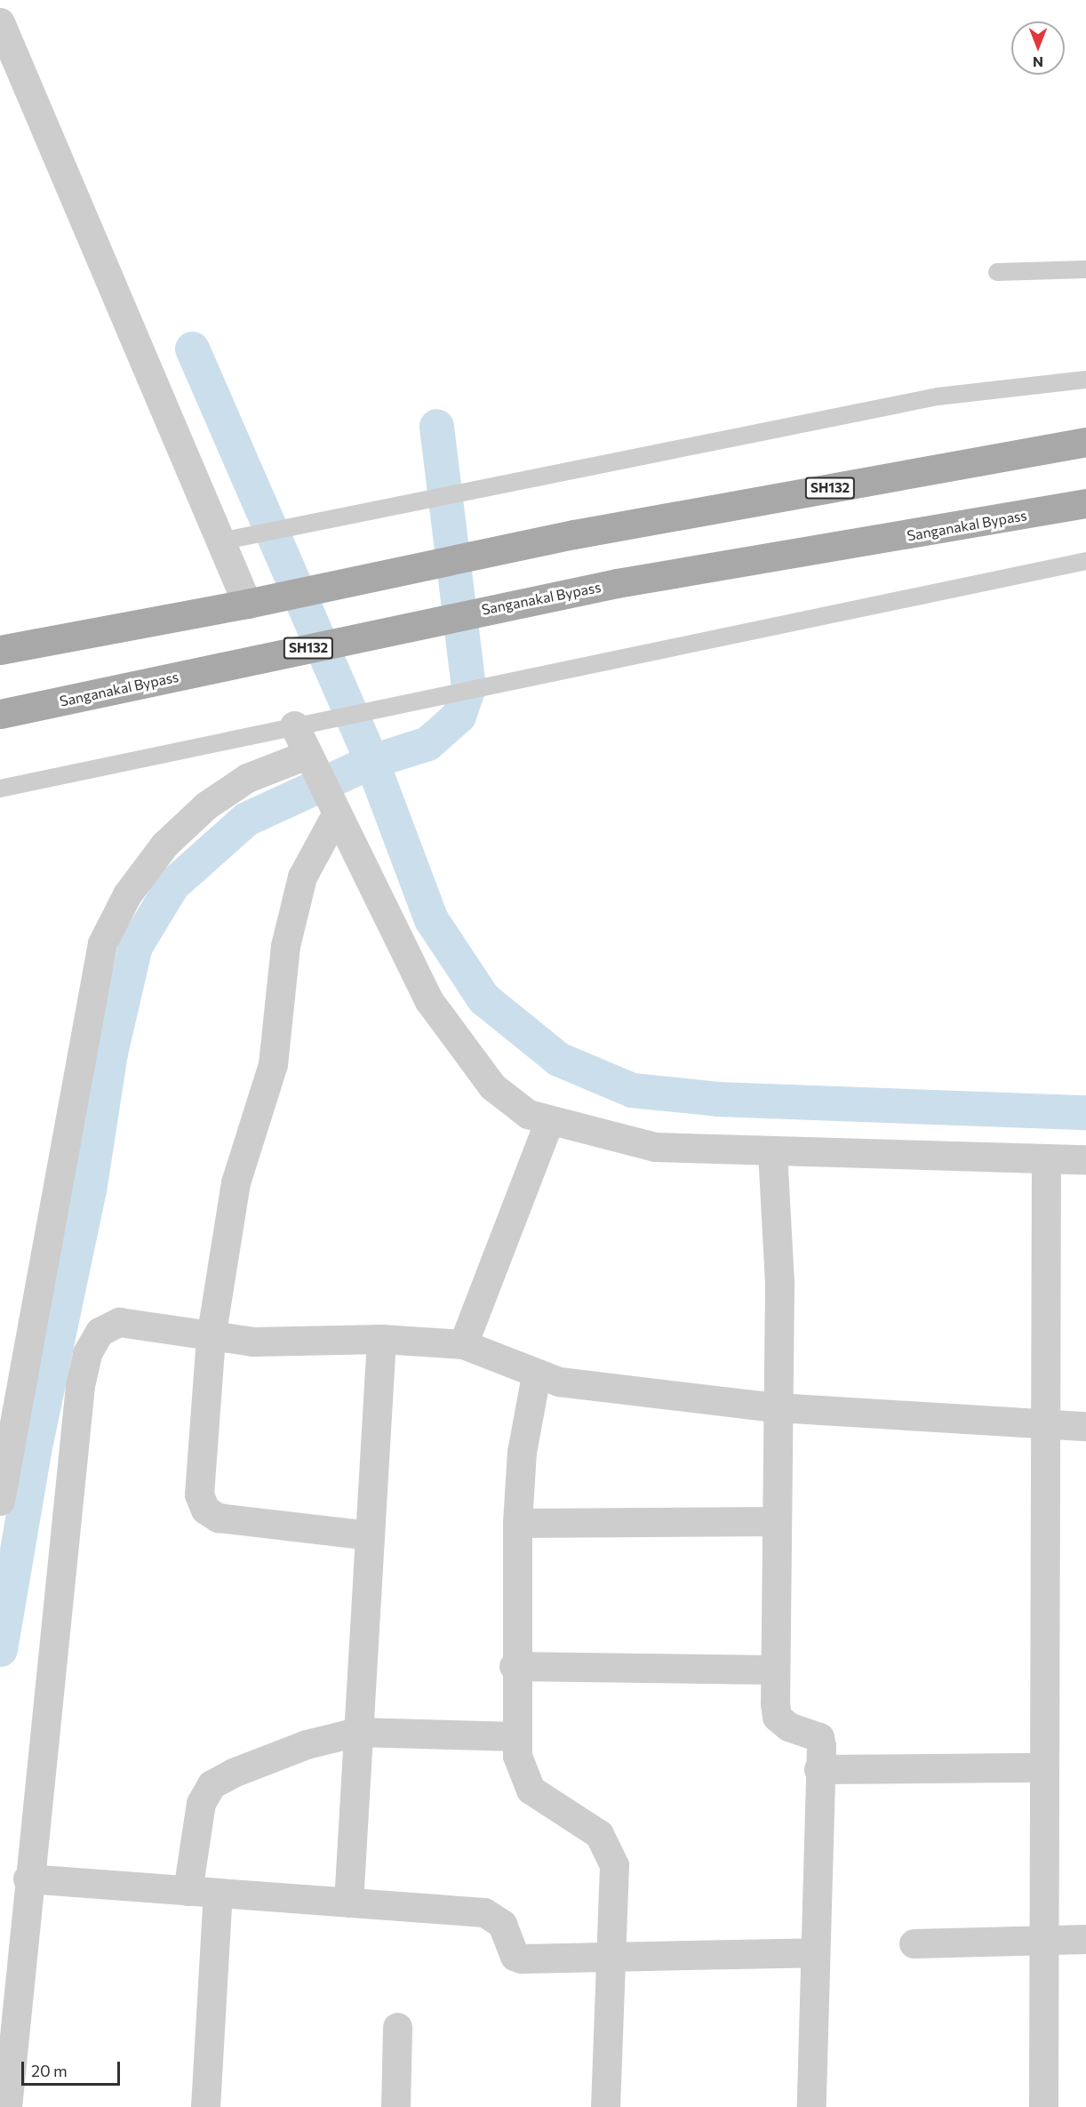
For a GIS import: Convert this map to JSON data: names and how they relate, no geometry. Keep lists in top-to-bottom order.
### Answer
{
  "streets": {
    "main road": ["SH132", "Sanganakal Bypass"]
  },
  "scale_bar": "20 m",
  "north": "bottom"
}
